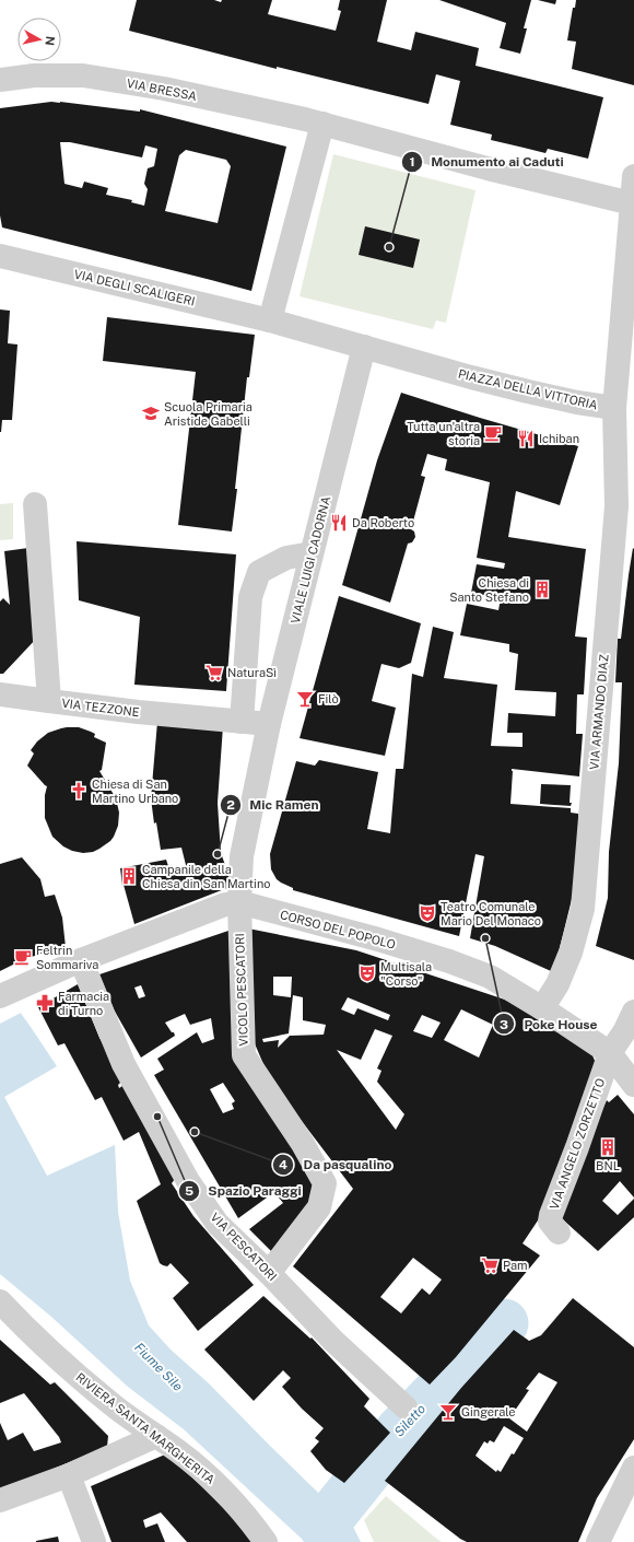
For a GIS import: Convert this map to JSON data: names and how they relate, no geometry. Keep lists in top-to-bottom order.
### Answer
{
  "streets": {
    "street": [
      "VIA BRESSA",
      "VIA DEGLI SCALIGERI",
      "PIAZZA DELLA VITTORIA",
      "VIALE LUIGI CADORNA",
      "VIA TEZZONE",
      "VIA ARMANDO DIAZ",
      "CORSO DEL POPOLO",
      "VICOLO PESCATORI",
      "VIA ANGELO ZORZETTO",
      "VIA PESCATORI",
      "RIVIERA SANTA MARGHERITA"
    ]
  },
  "crossings": [
    ["VIA DEGLI SCALIGERI", "PIAZZA DELLA VITTORIA"],
    ["PIAZZA DELLA VITTORIA", "VIALE LUIGI CADORNA"],
    ["PIAZZA DELLA VITTORIA", "VIA ARMANDO DIAZ"],
    ["VIALE LUIGI CADORNA", "VIA TEZZONE"],
    ["VIALE LUIGI CADORNA", "CORSO DEL POPOLO"],
    ["VIALE LUIGI CADORNA", "VICOLO PESCATORI"],
    ["VIA ARMANDO DIAZ", "CORSO DEL POPOLO"],
    ["CORSO DEL POPOLO", "VICOLO PESCATORI"],
    ["CORSO DEL POPOLO", "VIA ANGELO ZORZETTO"],
    ["CORSO DEL POPOLO", "VIA PESCATORI"],
    ["VICOLO PESCATORI", "VIA PESCATORI"]
  ],
  "water": ["Fiume Sile", "Siletto"],
  "places": {
    "other": [
      "Monumento ai Caduti",
      "Mic Ramen",
      "Poke House",
      "Spazio Paraggi",
      "Da pasqualino"
    ],
    "school or university": ["Scuola Primaria Aristide Gabelli"],
    "cafe": ["Tutta un'altra storia", "Feltrin Sommariva"],
    "restaurant": ["Ichiban", "Da Roberto"],
    "building": ["Chiesa di Santo Stefano", "Campanile della Chiesa din San Martino", "BNL"],
    "supermarket": ["NaturaSì", "Pam"],
    "bar": ["Filò", "Gingerale"],
    "church": ["Chiesa di San Martino Urbano"],
    "theatre": ["Teatro Comunale Mario Del Monaco", "Multisala \"Corso\""],
    "pharmacy": ["Farmacia di Turno"]
  },
  "north": "right"
}
